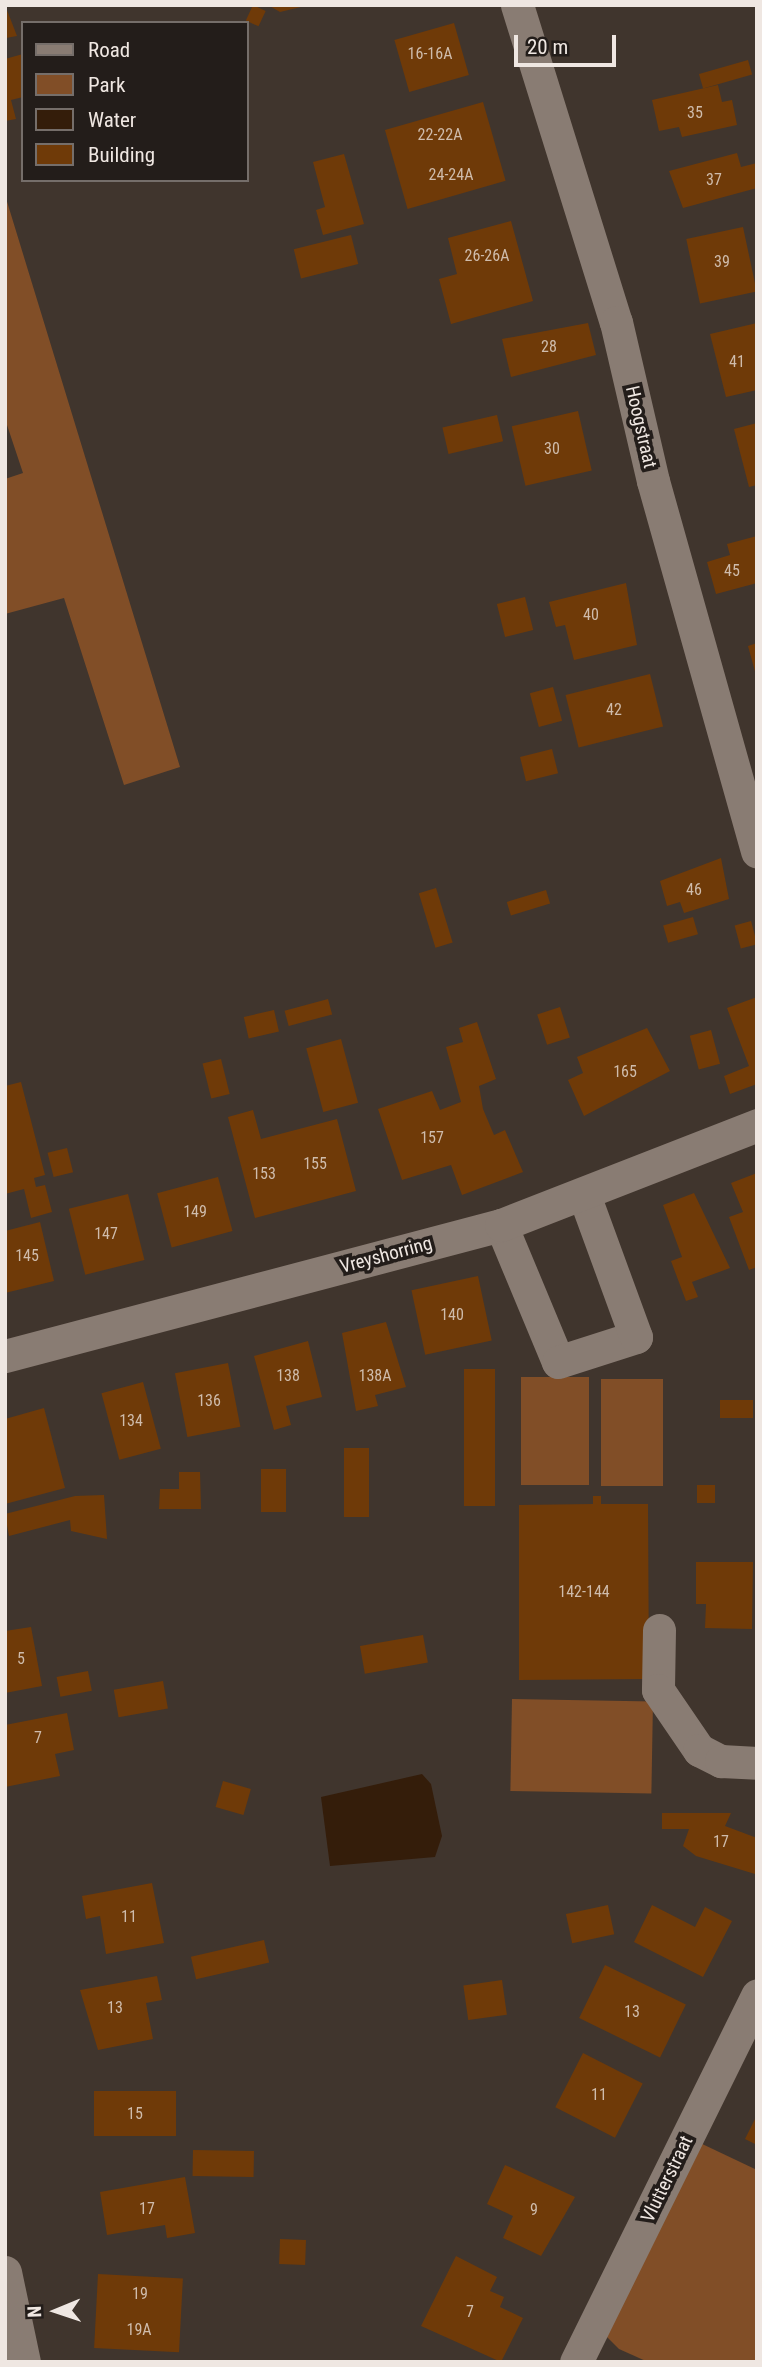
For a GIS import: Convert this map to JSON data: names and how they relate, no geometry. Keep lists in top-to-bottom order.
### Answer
{
  "streets": {
    "street": ["Hoogstraat", "Vreyshorring", "Vlutterstraat"]
  },
  "house_numbers": [
    "16-16A",
    "35",
    "22-22A",
    "24-24A",
    "37",
    "26-26A",
    "39",
    "28",
    "41",
    "30",
    "45",
    "40",
    "42",
    "46",
    "165",
    "157",
    "155",
    "153",
    "149",
    "147",
    "145",
    "140",
    "138",
    "138A",
    "136",
    "134",
    "142-144",
    "5",
    "7",
    "17",
    "11",
    "13",
    "13",
    "11",
    "15",
    "17",
    "9",
    "19",
    "7",
    "19A"
  ],
  "legend": [
    "Road",
    "Park",
    "Water",
    "Building"
  ],
  "scale_bar": "20 m",
  "north": "left"
}
